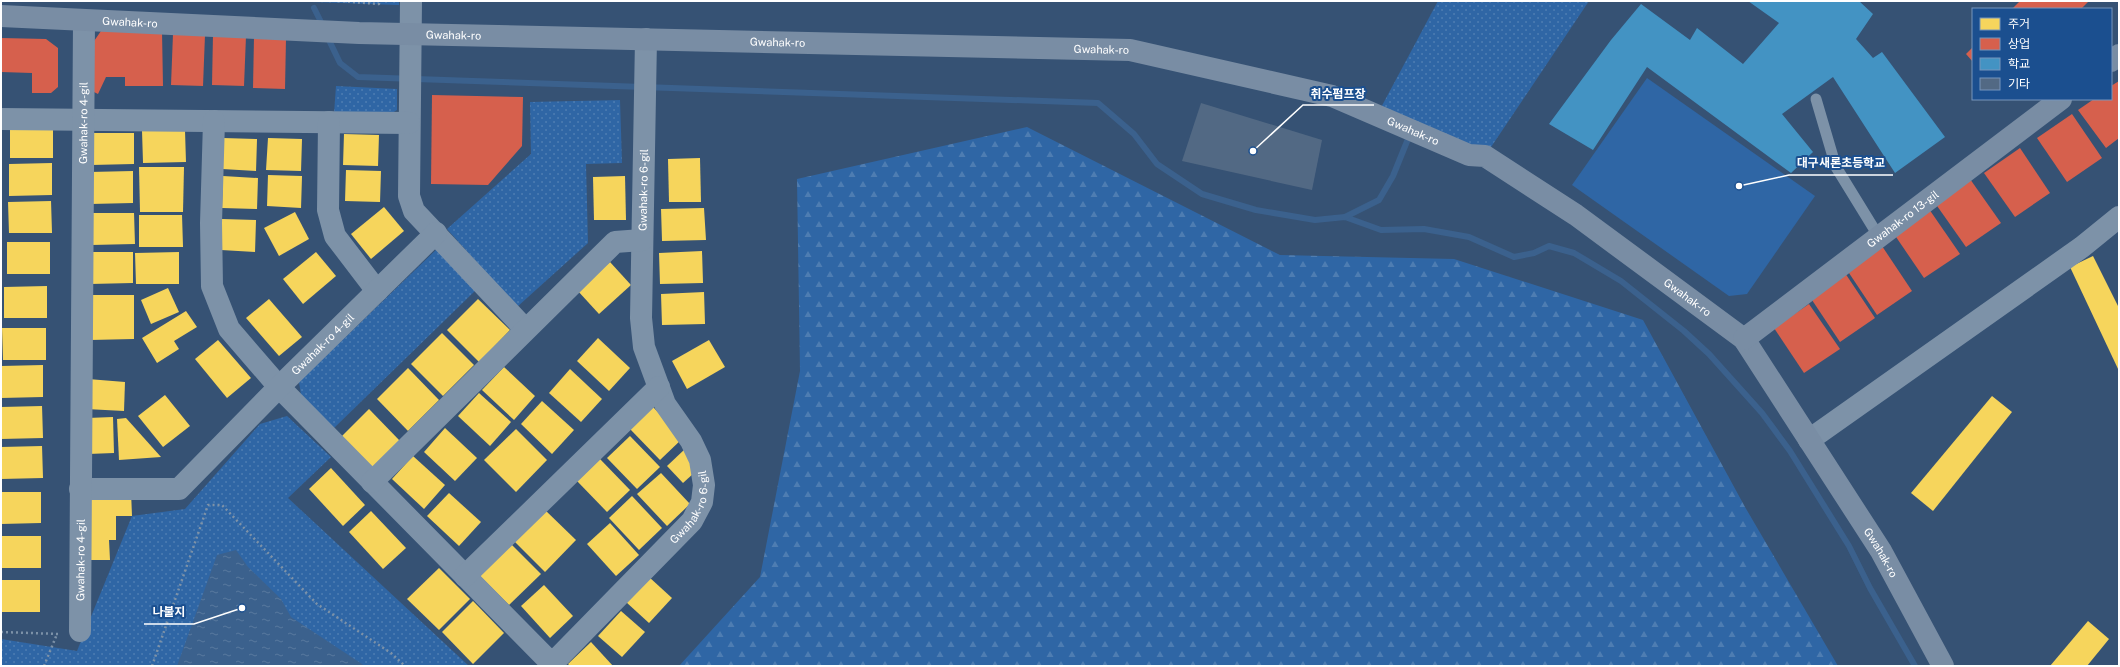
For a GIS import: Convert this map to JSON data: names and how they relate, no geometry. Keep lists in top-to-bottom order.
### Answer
{
  "streets": {
    "street": [
      "Gwahak-ro",
      "Gwahak-ro 4-gil",
      "Gwahak-ro 6-gil",
      "Gwahak-ro 13-gil"
    ]
  },
  "crossings": [
    ["Gwahak-ro", "Gwahak-ro 4-gil"],
    ["Gwahak-ro", "Gwahak-ro 6-gil"],
    ["Gwahak-ro", "Gwahak-ro 13-gil"]
  ],
  "places": ["취수펌프장", "대구새론초등학교", "나불지"],
  "legend": [
    "주거",
    "상업",
    "학교",
    "기타"
  ]
}
